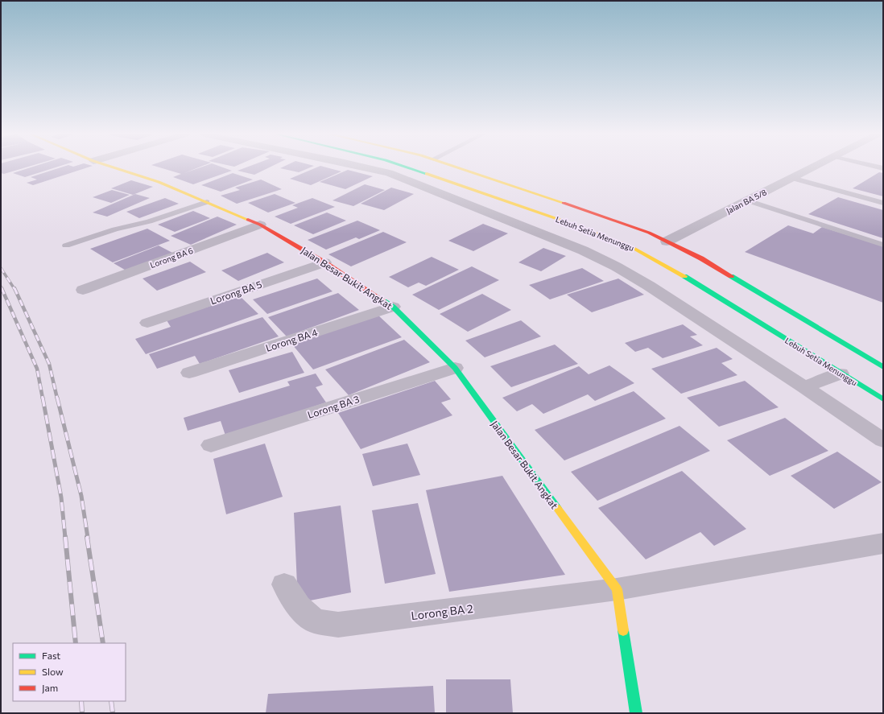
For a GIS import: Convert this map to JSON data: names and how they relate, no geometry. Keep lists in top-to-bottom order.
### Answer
{
  "streets": {
    "street": [
      "Jalan BA 5/8",
      "Lebuh Setia Menunggu",
      "Lorong BA 6",
      "Jalan Besar Bukit Angkat",
      "Lorong BA 5",
      "Lorong BA 4",
      "Lorong BA 3",
      "Lorong BA 2"
    ]
  },
  "crossings": [
    ["Jalan BA 5/8", "Lebuh Setia Menunggu"],
    ["Lorong BA 6", "Jalan Besar Bukit Angkat"],
    ["Jalan Besar Bukit Angkat", "Lorong BA 5"],
    ["Jalan Besar Bukit Angkat", "Lorong BA 4"],
    ["Jalan Besar Bukit Angkat", "Lorong BA 3"],
    ["Jalan Besar Bukit Angkat", "Lorong BA 2"]
  ],
  "legend": ["Fast", "Slow", "Jam"]
}
